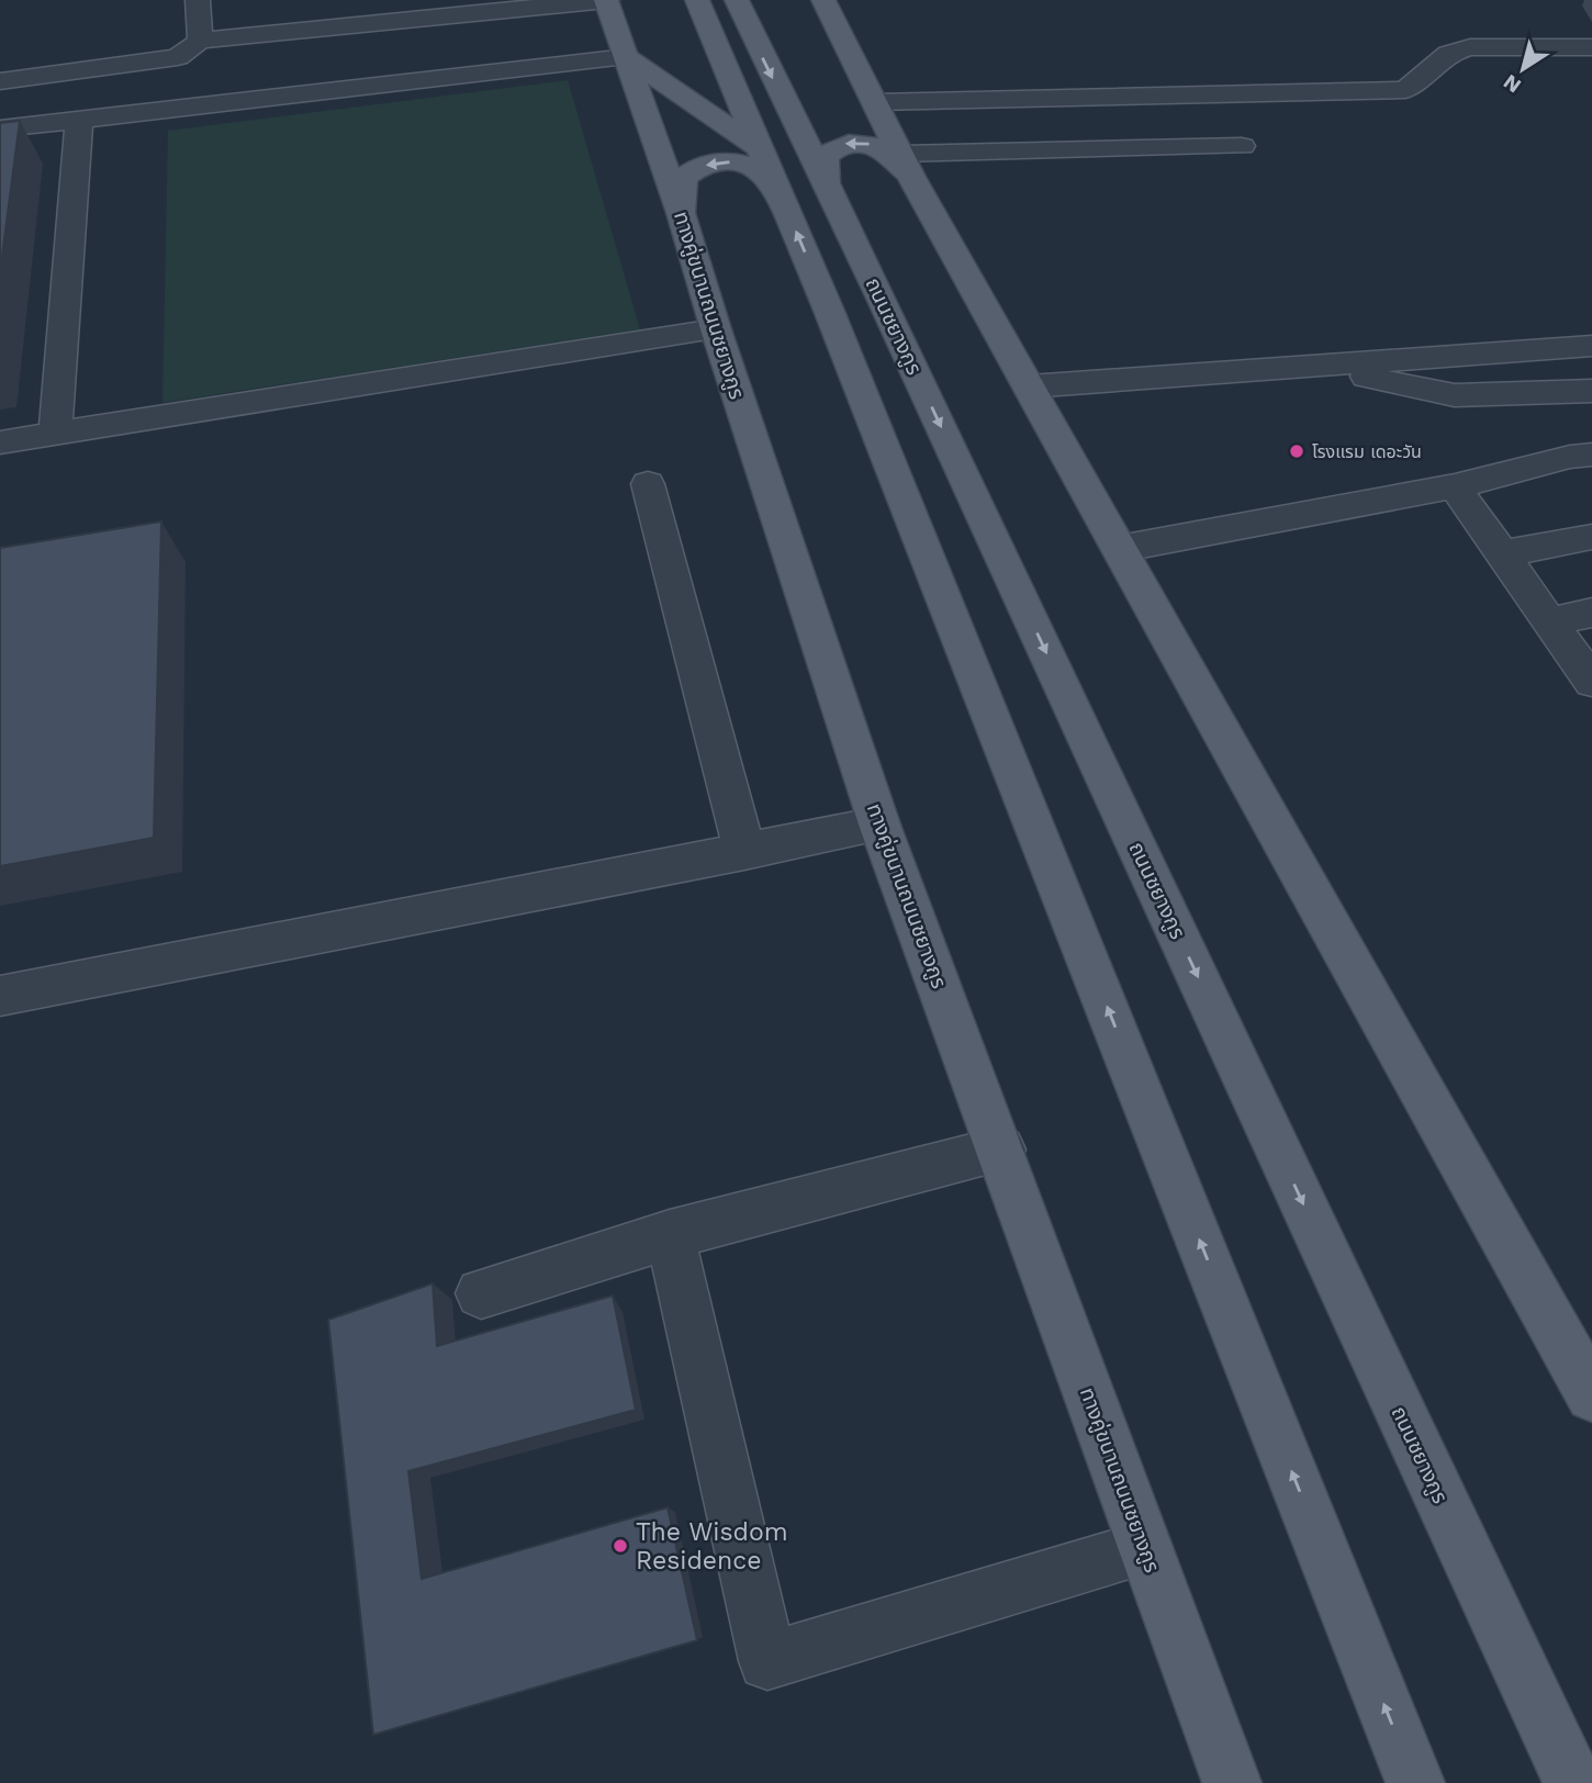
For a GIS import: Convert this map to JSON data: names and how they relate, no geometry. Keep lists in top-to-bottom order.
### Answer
{
  "streets": {
    "main road": ["ทางคู่ขนานถนนชยางกูร", "ถนนชยางกูร"]
  },
  "places": ["โรงแรม เดอะวัน", "The Wisdom Residence"],
  "north": "bottom left"
}
